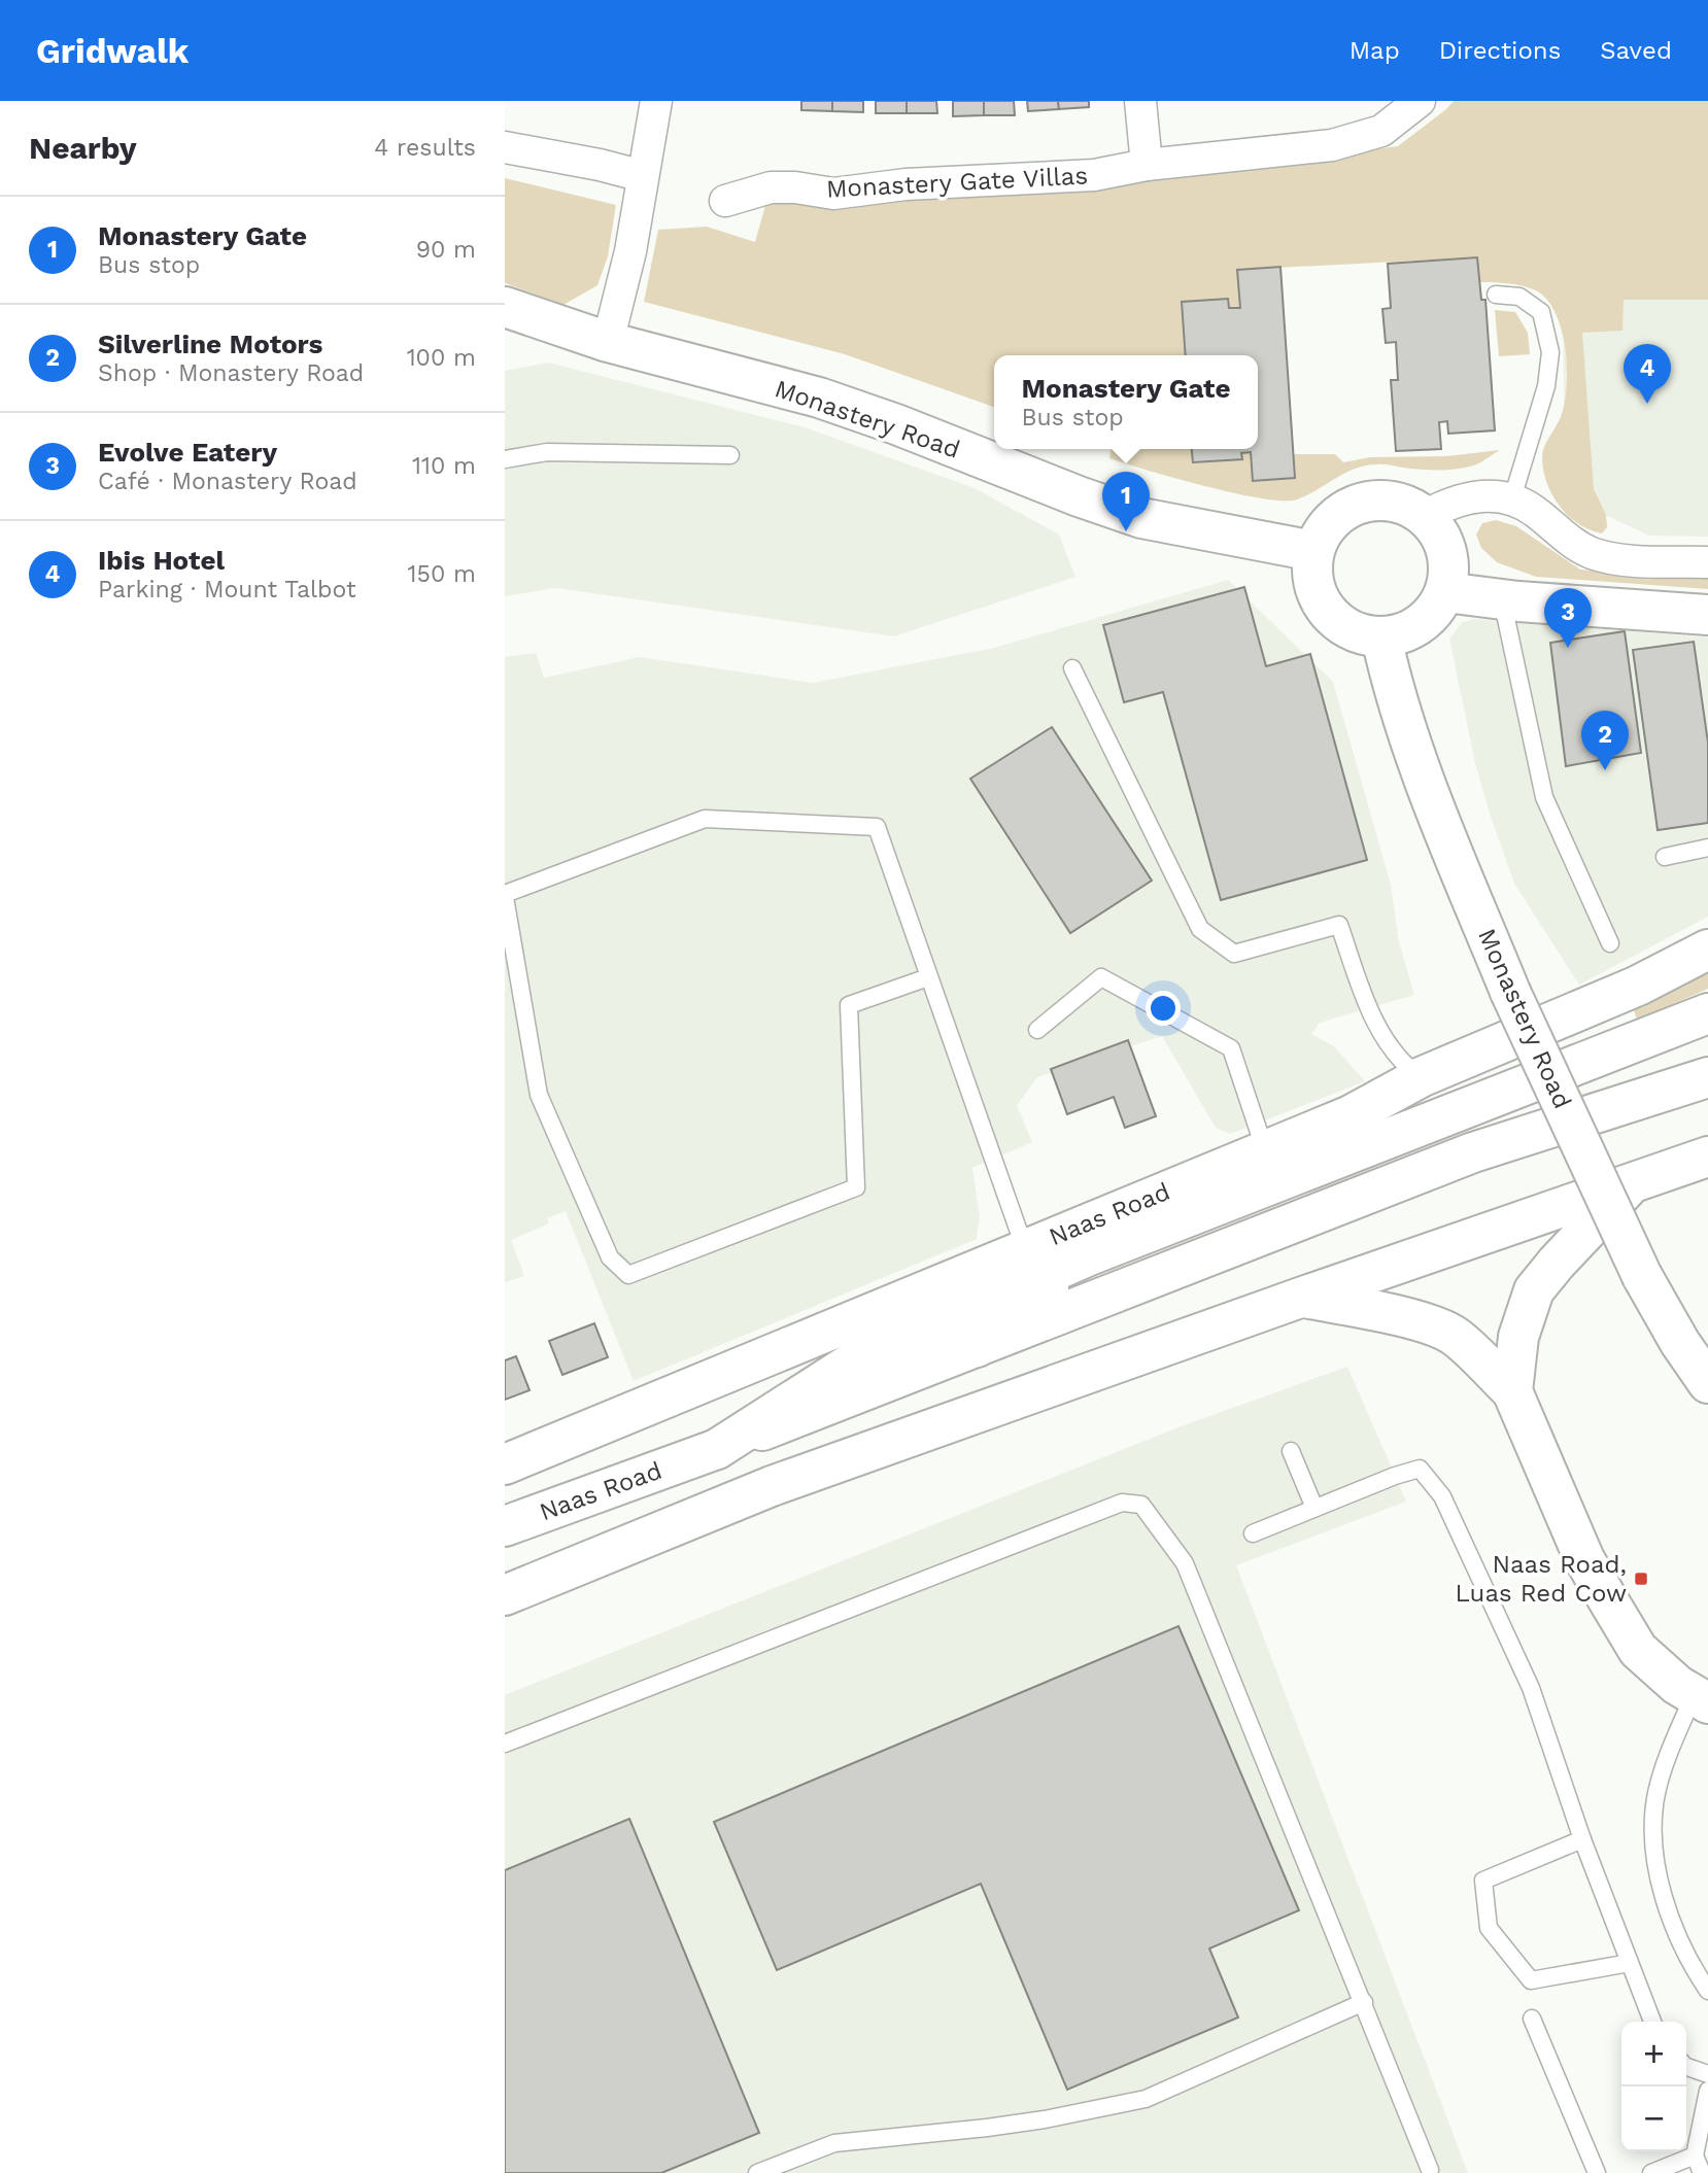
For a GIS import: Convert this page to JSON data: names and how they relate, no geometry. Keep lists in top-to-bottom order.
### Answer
{
  "streets": {
    "main road": ["Monastery Road", "Naas Road"],
    "street": ["Monastery Gate Villas"]
  },
  "places": {
    "transit": ["Naas Road, Luas Red Cow"]
  },
  "page": {
    "header": "Gridwalk",
    "nav": ["Map", "Directions", "Saved"],
    "heading": ["Nearby", "4 results"],
    "list": [
      {
        "mark": "1",
        "name": "Monastery Gate",
        "note": "Bus stop",
        "value": "90 m"
      },
      {
        "mark": "2",
        "name": "Silverline Motors",
        "note": "Shop · Monastery Road",
        "value": "100 m"
      },
      {
        "mark": "3",
        "name": "Evolve Eatery",
        "note": "Café · Monastery Road",
        "value": "110 m"
      },
      {
        "mark": "4",
        "name": "Ibis Hotel",
        "note": "Parking · Mount Talbot",
        "value": "150 m"
      }
    ],
    "pins": [
      "4",
      "1",
      "3",
      "2"
    ],
    "popup": ["Monastery Gate", "Bus stop"],
    "map_buttons": ["+", "−"]
  }
}
